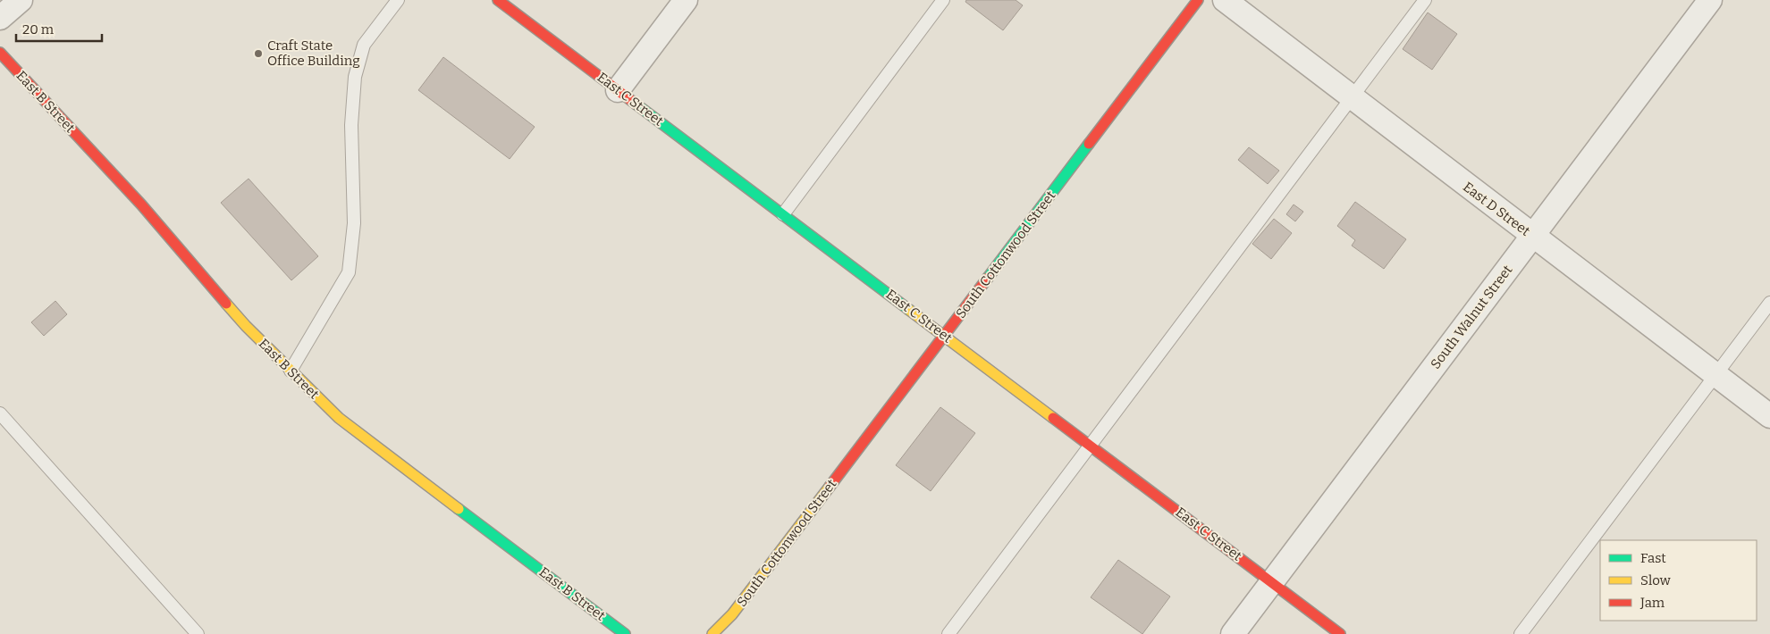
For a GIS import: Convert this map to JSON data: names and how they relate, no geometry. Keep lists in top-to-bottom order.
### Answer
{
  "streets": {
    "street": [
      "East C Street",
      "East B Street",
      "East D Street",
      "South Cottonwood Street",
      "South Walnut Street"
    ]
  },
  "crossings": [
    ["East C Street", "South Cottonwood Street"],
    ["East C Street", "South Walnut Street"],
    ["East D Street", "South Walnut Street"]
  ],
  "places": ["Craft State Office Building"],
  "legend": ["Fast", "Slow", "Jam"],
  "scale_bar": "20 m"
}
